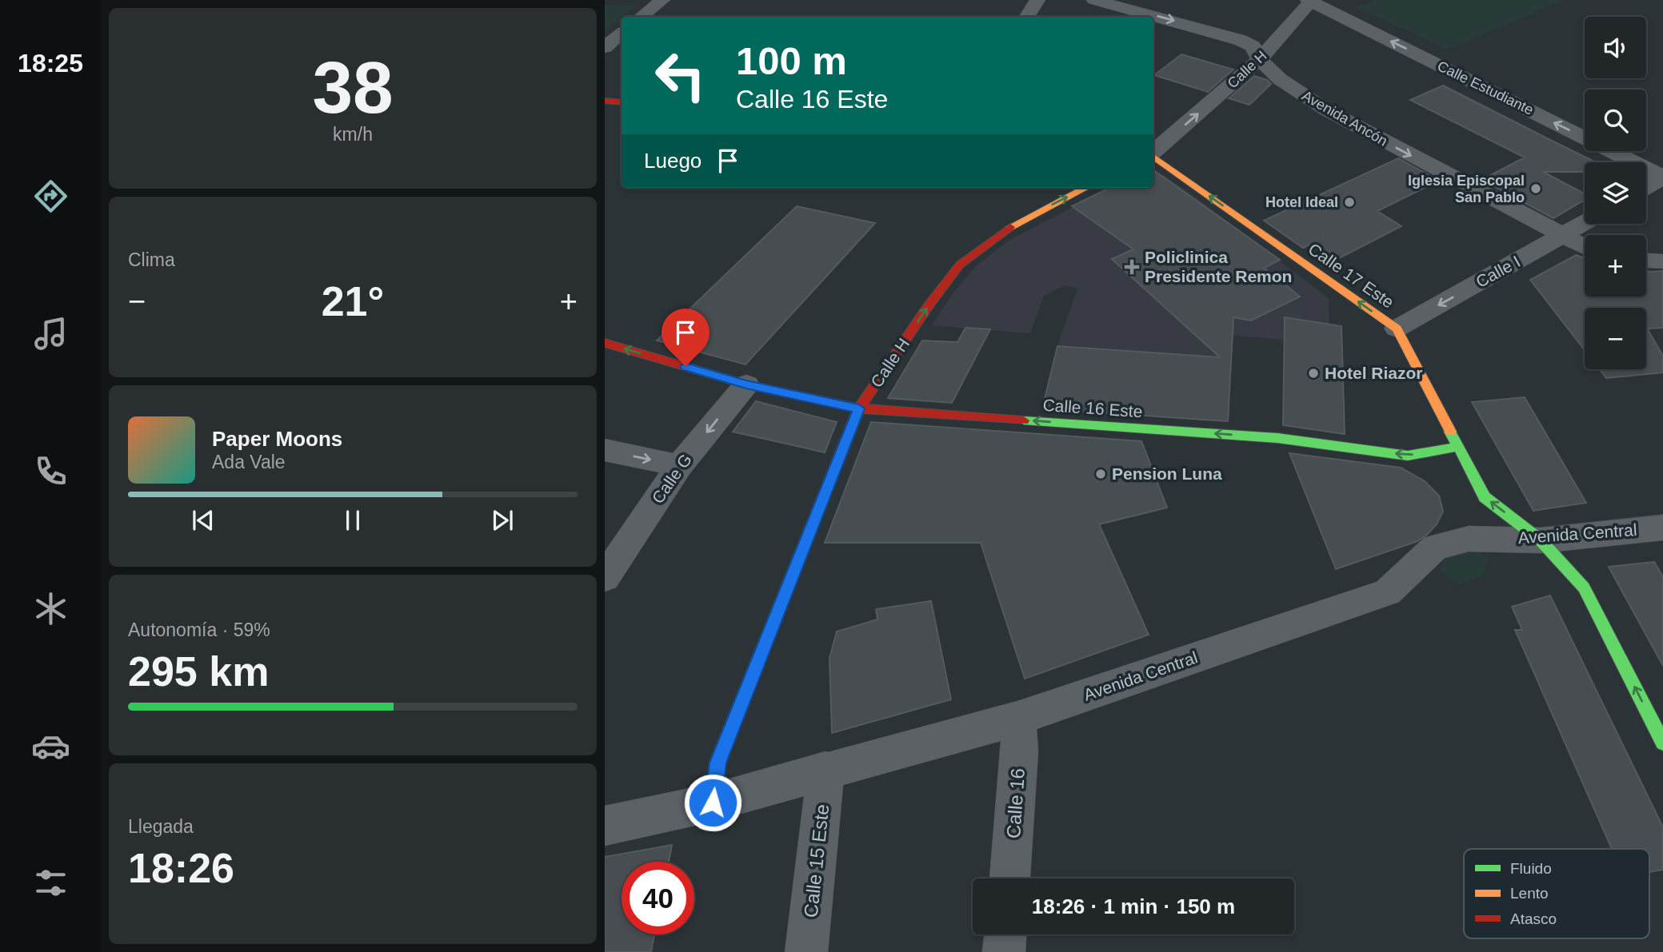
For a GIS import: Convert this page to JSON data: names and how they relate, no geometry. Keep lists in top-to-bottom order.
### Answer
{
  "streets": {
    "street": [
      "Calle H",
      "Calle Estudiante",
      "Avenida Ancón",
      "Calle I",
      "Calle 17 Este",
      "Calle 16 Este",
      "Calle G",
      "Avenida Central",
      "Calle 16",
      "Calle 15 Este"
    ]
  },
  "crossings": [
    ["Calle H", "Calle Estudiante"],
    ["Calle H", "Avenida Ancón"],
    ["Calle H", "Calle 16 Este"],
    ["Calle H", "Avenida Central"],
    ["Avenida Ancón", "Calle I"],
    ["Calle I", "Calle 17 Este"],
    ["Calle 17 Este", "Calle 16 Este"],
    ["Calle 16 Este", "Calle G"],
    ["Avenida Central", "Calle 16"],
    ["Avenida Central", "Calle 15 Este"]
  ],
  "one_way": [
    "Calle H",
    "Calle Estudiante",
    "Avenida Ancón",
    "Calle I",
    "Calle 17 Este",
    "Calle 16 Este",
    "Calle G"
  ],
  "places": {
    "other": [
      "Iglesia Episcopal San Pablo",
      "Hotel Ideal",
      "Hotel Riazor",
      "Pension Luna"
    ],
    "health": ["Policlinica Presidente Remon"]
  },
  "legend": ["Fluido", "Lento", "Atasco"],
  "page": {
    "tabs": "18:25",
    "tile": [
      ["38", "km/h"],
      "Clima",
      ["Autonomía · 59%", "295 km"],
      ["Llegada", "18:26"]
    ],
    "map_buttons": ["+", "−"],
    "turn": ["100 m", "Calle 16 Este"],
    "then": "Luego",
    "heat": ["−", "21°", "+"],
    "song": ["Paper Moons", "Ada Vale"],
    "limit": "40",
    "trip": "18:26 · 1 min · 150 m"
  }
}
